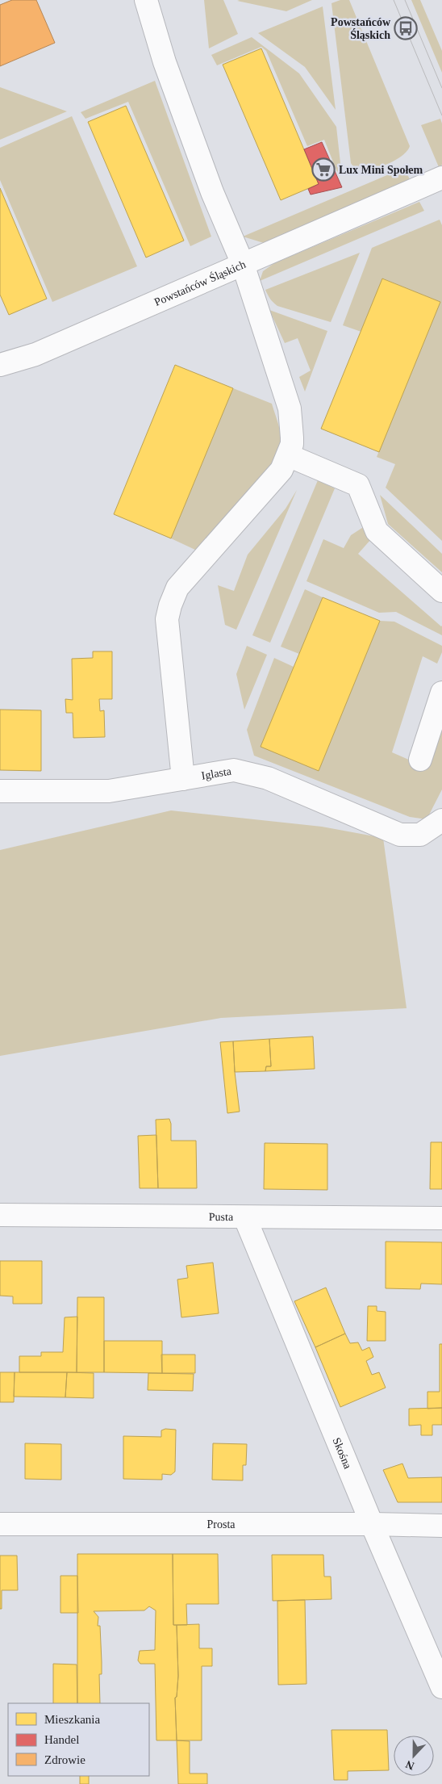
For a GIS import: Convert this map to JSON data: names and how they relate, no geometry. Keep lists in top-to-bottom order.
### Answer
{
  "streets": {
    "street": [
      "Powstańców Śląskich",
      "Iglasta",
      "Pusta",
      "Skośna",
      "Prosta"
    ]
  },
  "crossings": [
    ["Pusta", "Skośna"],
    ["Skośna", "Prosta"]
  ],
  "places": {
    "bus stop": ["Powstańców Śląskich"],
    "supermarket": ["Lux Mini Społem"]
  },
  "legend": ["Mieszkania", "Handel", "Zdrowie"],
  "north": "bottom"
}
